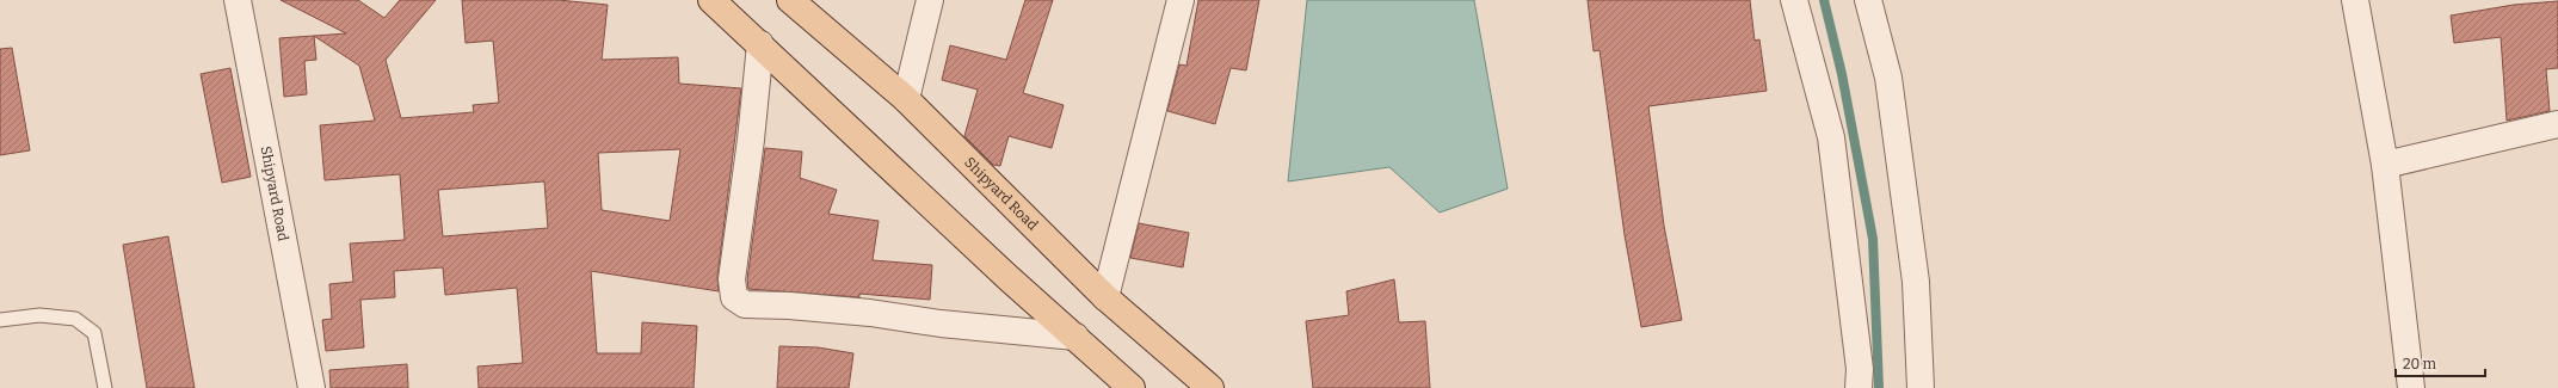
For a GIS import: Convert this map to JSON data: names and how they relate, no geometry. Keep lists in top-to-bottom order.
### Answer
{
  "streets": {
    "main road": ["Shipyard Road"]
  },
  "scale_bar": "20 m"
}
